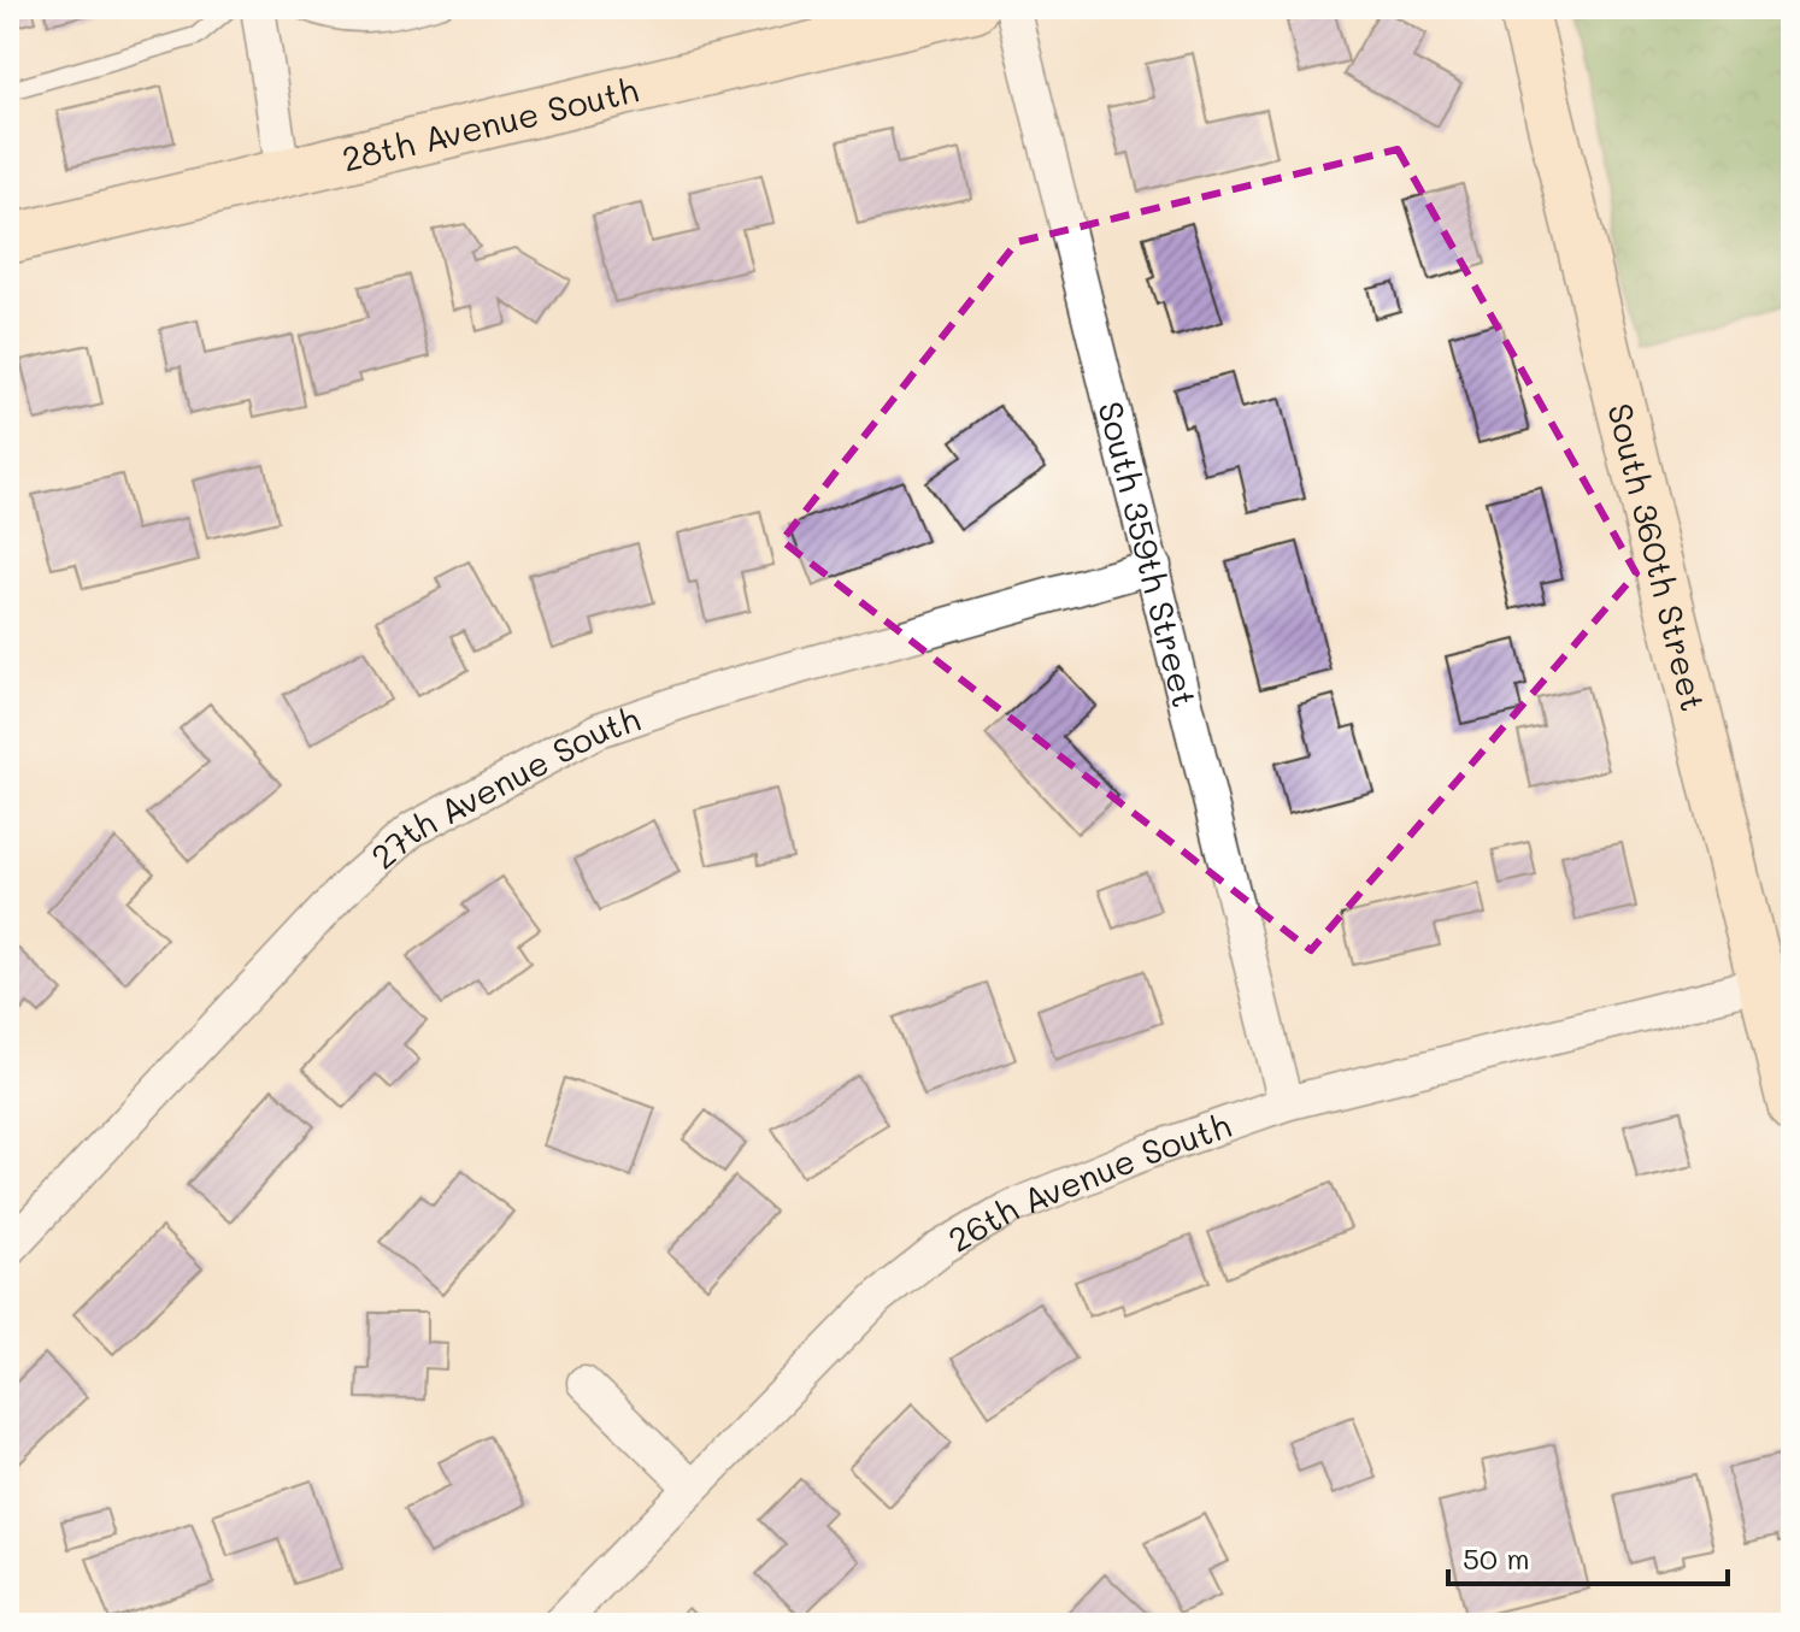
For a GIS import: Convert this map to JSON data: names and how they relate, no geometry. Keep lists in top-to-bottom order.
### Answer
{
  "streets": {
    "street": [
      "28th Avenue South",
      "South 359th Street",
      "South 360th Street",
      "27th Avenue South",
      "26th Avenue South"
    ]
  },
  "crossings": [
    ["South 359th Street", "27th Avenue South"],
    ["South 359th Street", "26th Avenue South"],
    ["South 360th Street", "26th Avenue South"]
  ],
  "scale_bar": "50 m"
}
